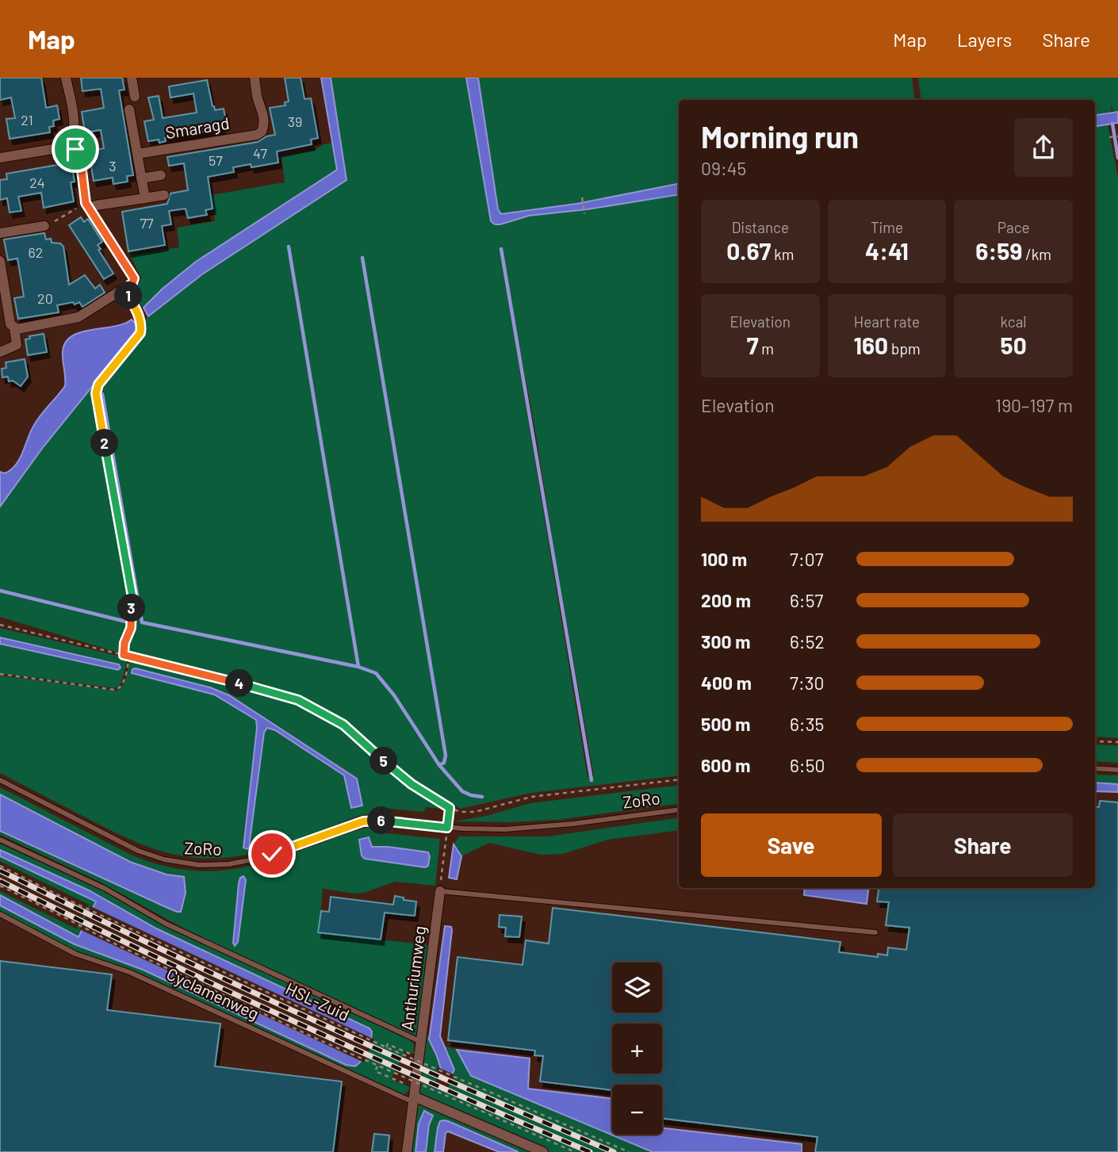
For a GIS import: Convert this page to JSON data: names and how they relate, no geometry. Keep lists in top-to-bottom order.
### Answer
{
  "streets": {
    "street": ["Smaragd", "Anthuriumweg", "Cyclamenweg"],
    "lane": ["ZoRo"],
    "path": ["HSL-Zuid"]
  },
  "crossings": [
    ["Anthuriumweg", "Cyclamenweg"]
  ],
  "house_numbers": [
    "21",
    "39",
    "47",
    "57",
    "3",
    "24",
    "77",
    "62",
    "20"
  ],
  "page": {
    "header": "Map",
    "nav": ["Map", "Layers", "Share"],
    "heading": ["Morning run", "09:45"],
    "stats": [
      ["Distance", "0.67 km"],
      ["Time", "4:41"],
      ["Pace", "6:59 /km"],
      ["Elevation", "7 m"],
      ["Heart rate", "160 bpm"],
      ["kcal", "50"]
    ],
    "pins": [
      "1",
      "2",
      "3",
      "4",
      "5",
      "6"
    ],
    "chart": ["Elevation", "190–197 m"],
    "list": [
      {
        "name": "100 m",
        "note": "7:07"
      },
      {
        "name": "200 m",
        "note": "6:57"
      },
      {
        "name": "300 m",
        "note": "6:52"
      },
      {
        "name": "400 m",
        "note": "7:30"
      },
      {
        "name": "500 m",
        "note": "6:35"
      },
      {
        "name": "600 m",
        "note": "6:50"
      }
    ],
    "buttons": ["Save", "Share"],
    "map_buttons": ["+", "−"]
  }
}
